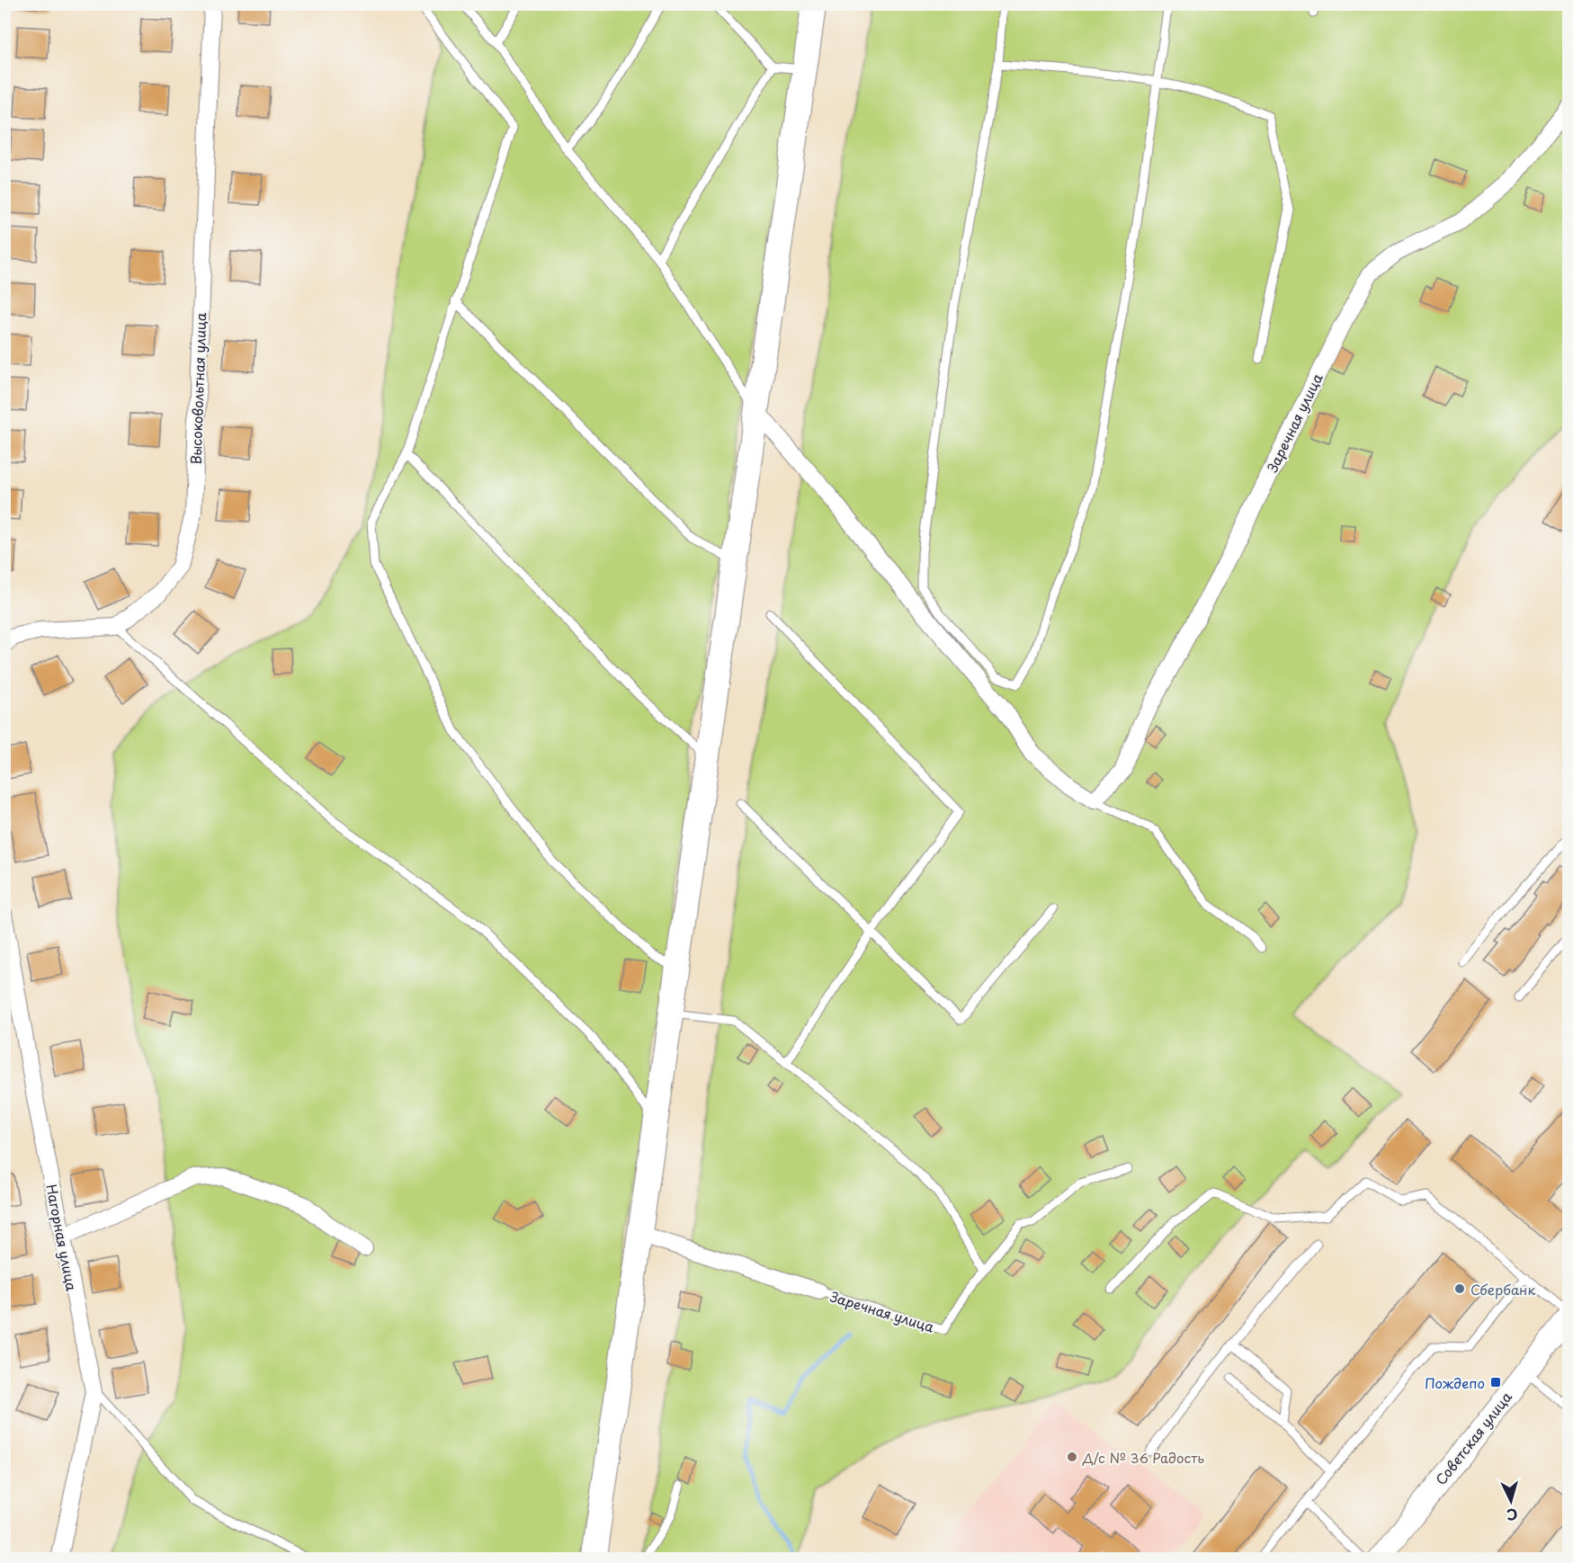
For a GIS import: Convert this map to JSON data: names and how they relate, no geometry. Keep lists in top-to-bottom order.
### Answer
{
  "streets": {
    "main road": ["Советская улица"],
    "street": ["Высоковольтная улица", "Заречная улица", "Нагорная улица"]
  },
  "places": {
    "other": ["Сбербанк", "Д/с № 36 Радость"],
    "transit": ["Пождепо"]
  },
  "north": "bottom"
}
